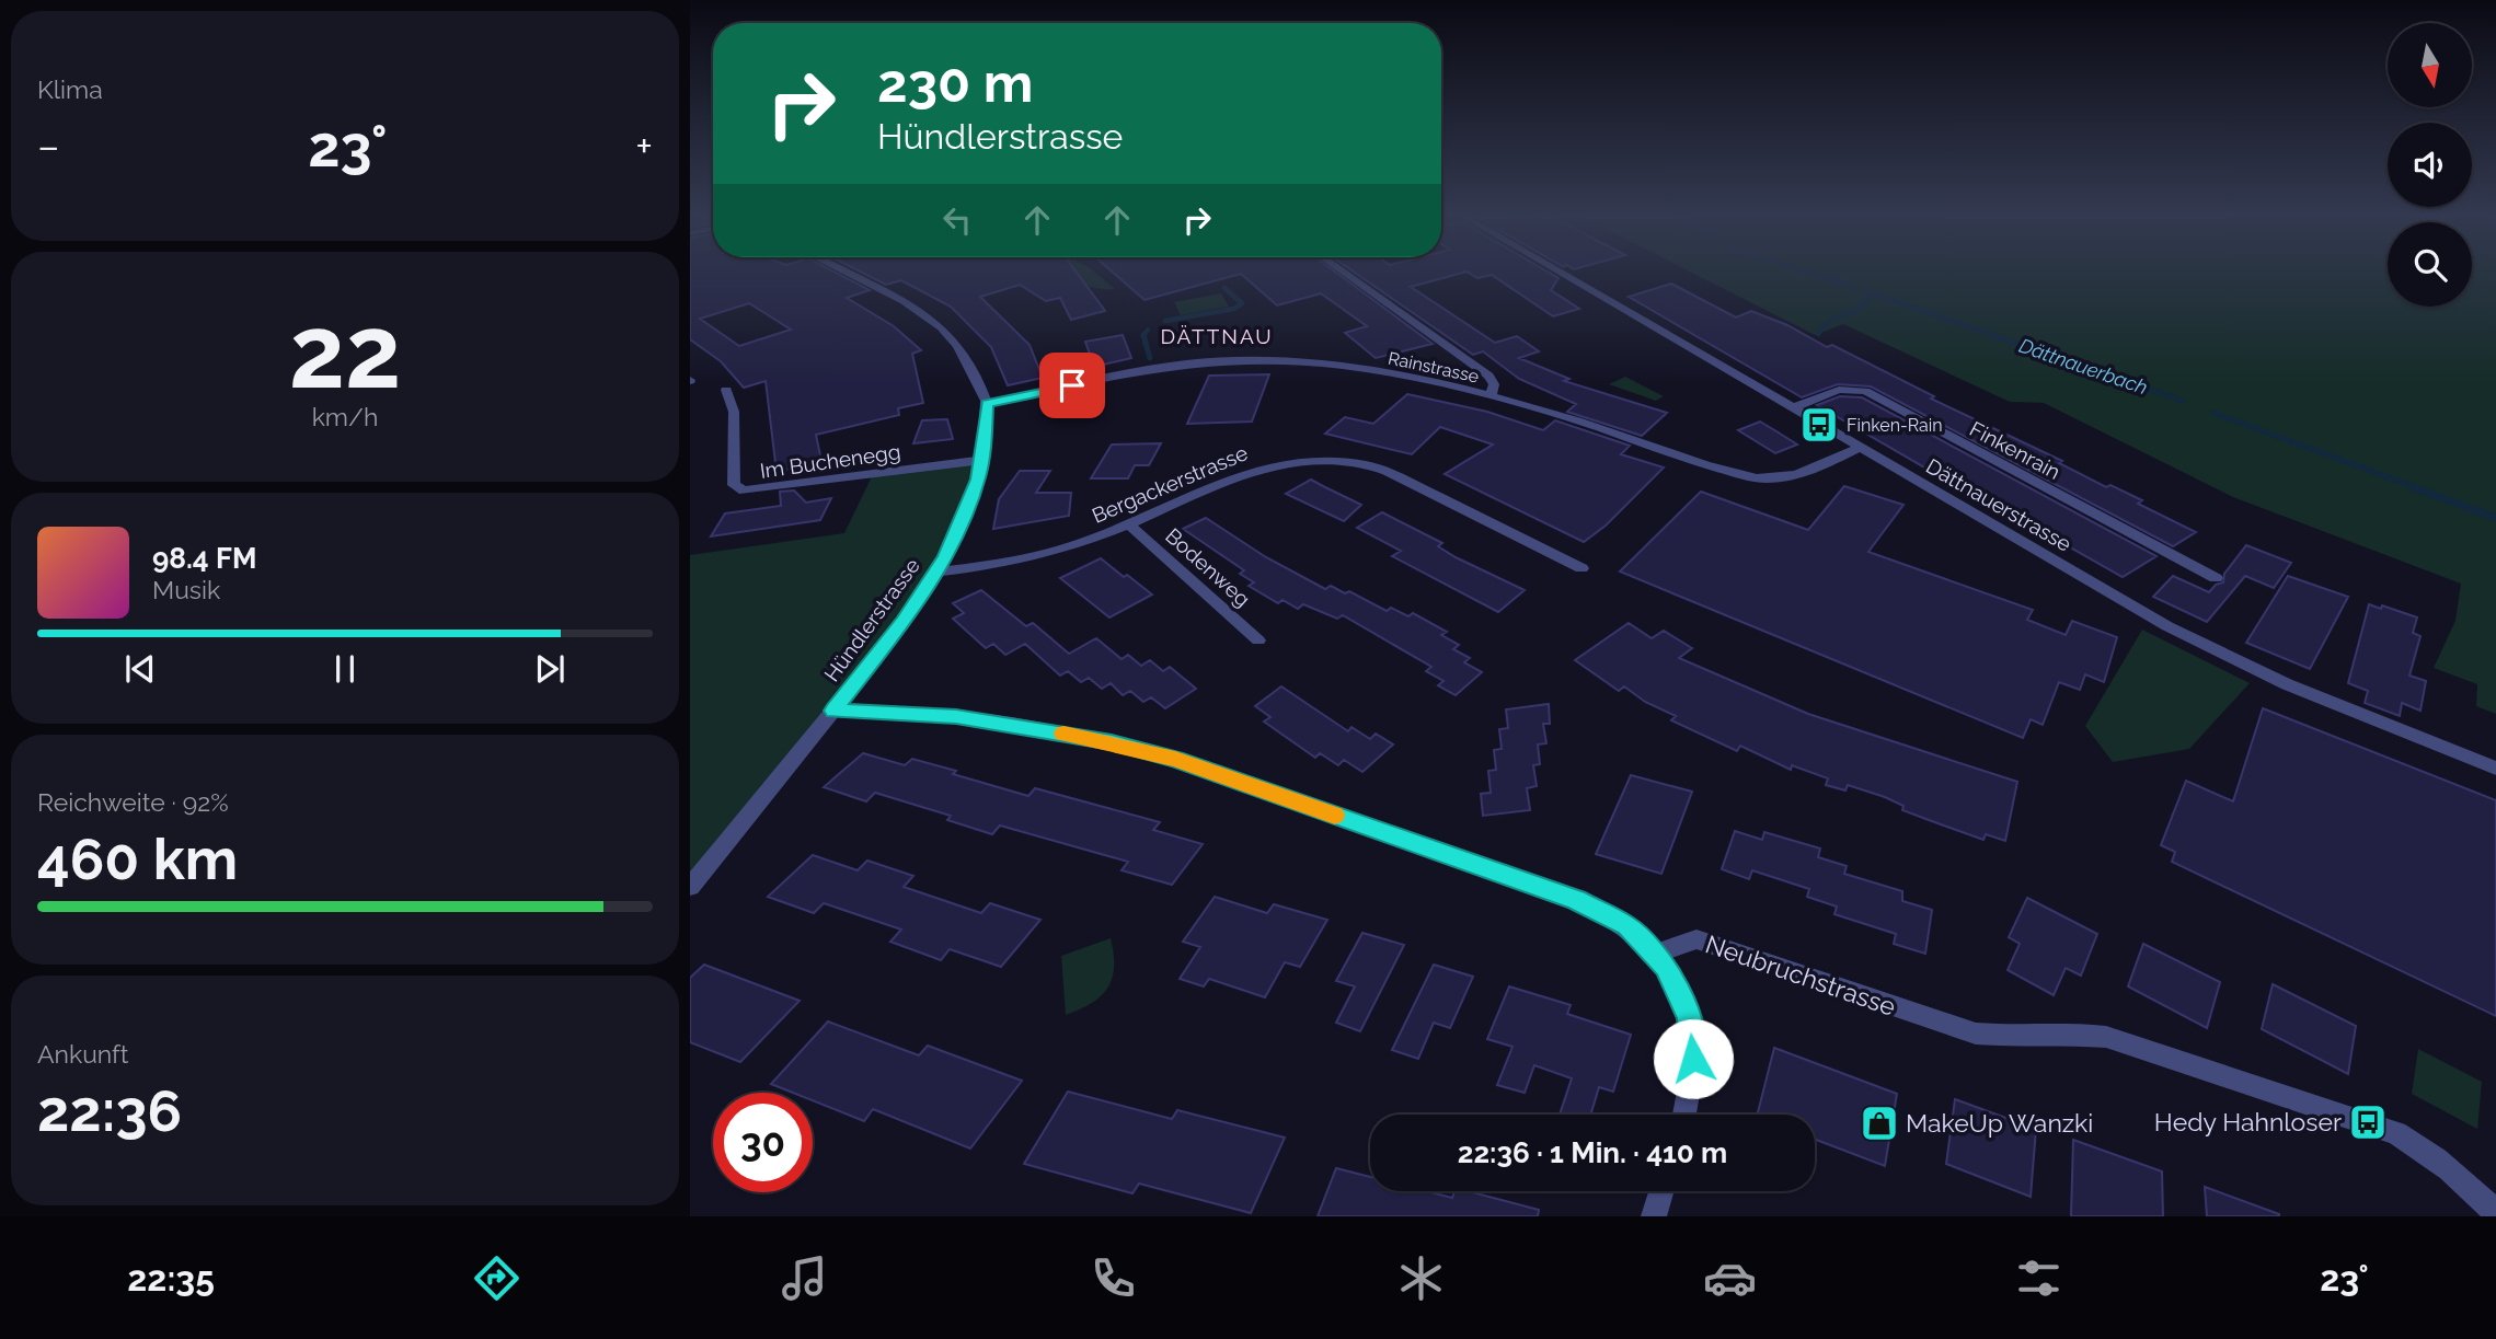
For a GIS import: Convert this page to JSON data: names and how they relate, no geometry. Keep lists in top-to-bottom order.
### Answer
{
  "streets": {
    "street": [
      "Rainstrasse",
      "Finkenrain",
      "Im Buchenegg",
      "Bergackerstrasse",
      "Dättnauerstrasse",
      "Bodenweg",
      "Hündlerstrasse",
      "Neubruchstrasse"
    ]
  },
  "crossings": [
    ["Rainstrasse", "Dättnauerstrasse"],
    ["Rainstrasse", "Hündlerstrasse"],
    ["Finkenrain", "Dättnauerstrasse"],
    ["Im Buchenegg", "Hündlerstrasse"],
    ["Bergackerstrasse", "Bodenweg"],
    ["Bergackerstrasse", "Hündlerstrasse"]
  ],
  "districts": ["DÄTTNAU"],
  "water": ["Dättnauerbach"],
  "places": {
    "bus stop": ["Finken-Rain", "Hedy Hahnloser"],
    "shop": ["MakeUp Wanzki"]
  },
  "north": "bottom",
  "page": {
    "tile": [
      "Klima",
      ["22", "km/h"],
      ["Reichweite · 92%", "460 km"],
      ["Ankunft", "22:36"]
    ],
    "turn": ["230 m", "Hündlerstrasse"],
    "heat": ["−", "23°", "+"],
    "song": ["98.4 FM", "Musik"],
    "limit": "30",
    "trip": "22:36 · 1 Min. · 410 m",
    "tabs": ["22:35", "23°"]
  }
}
